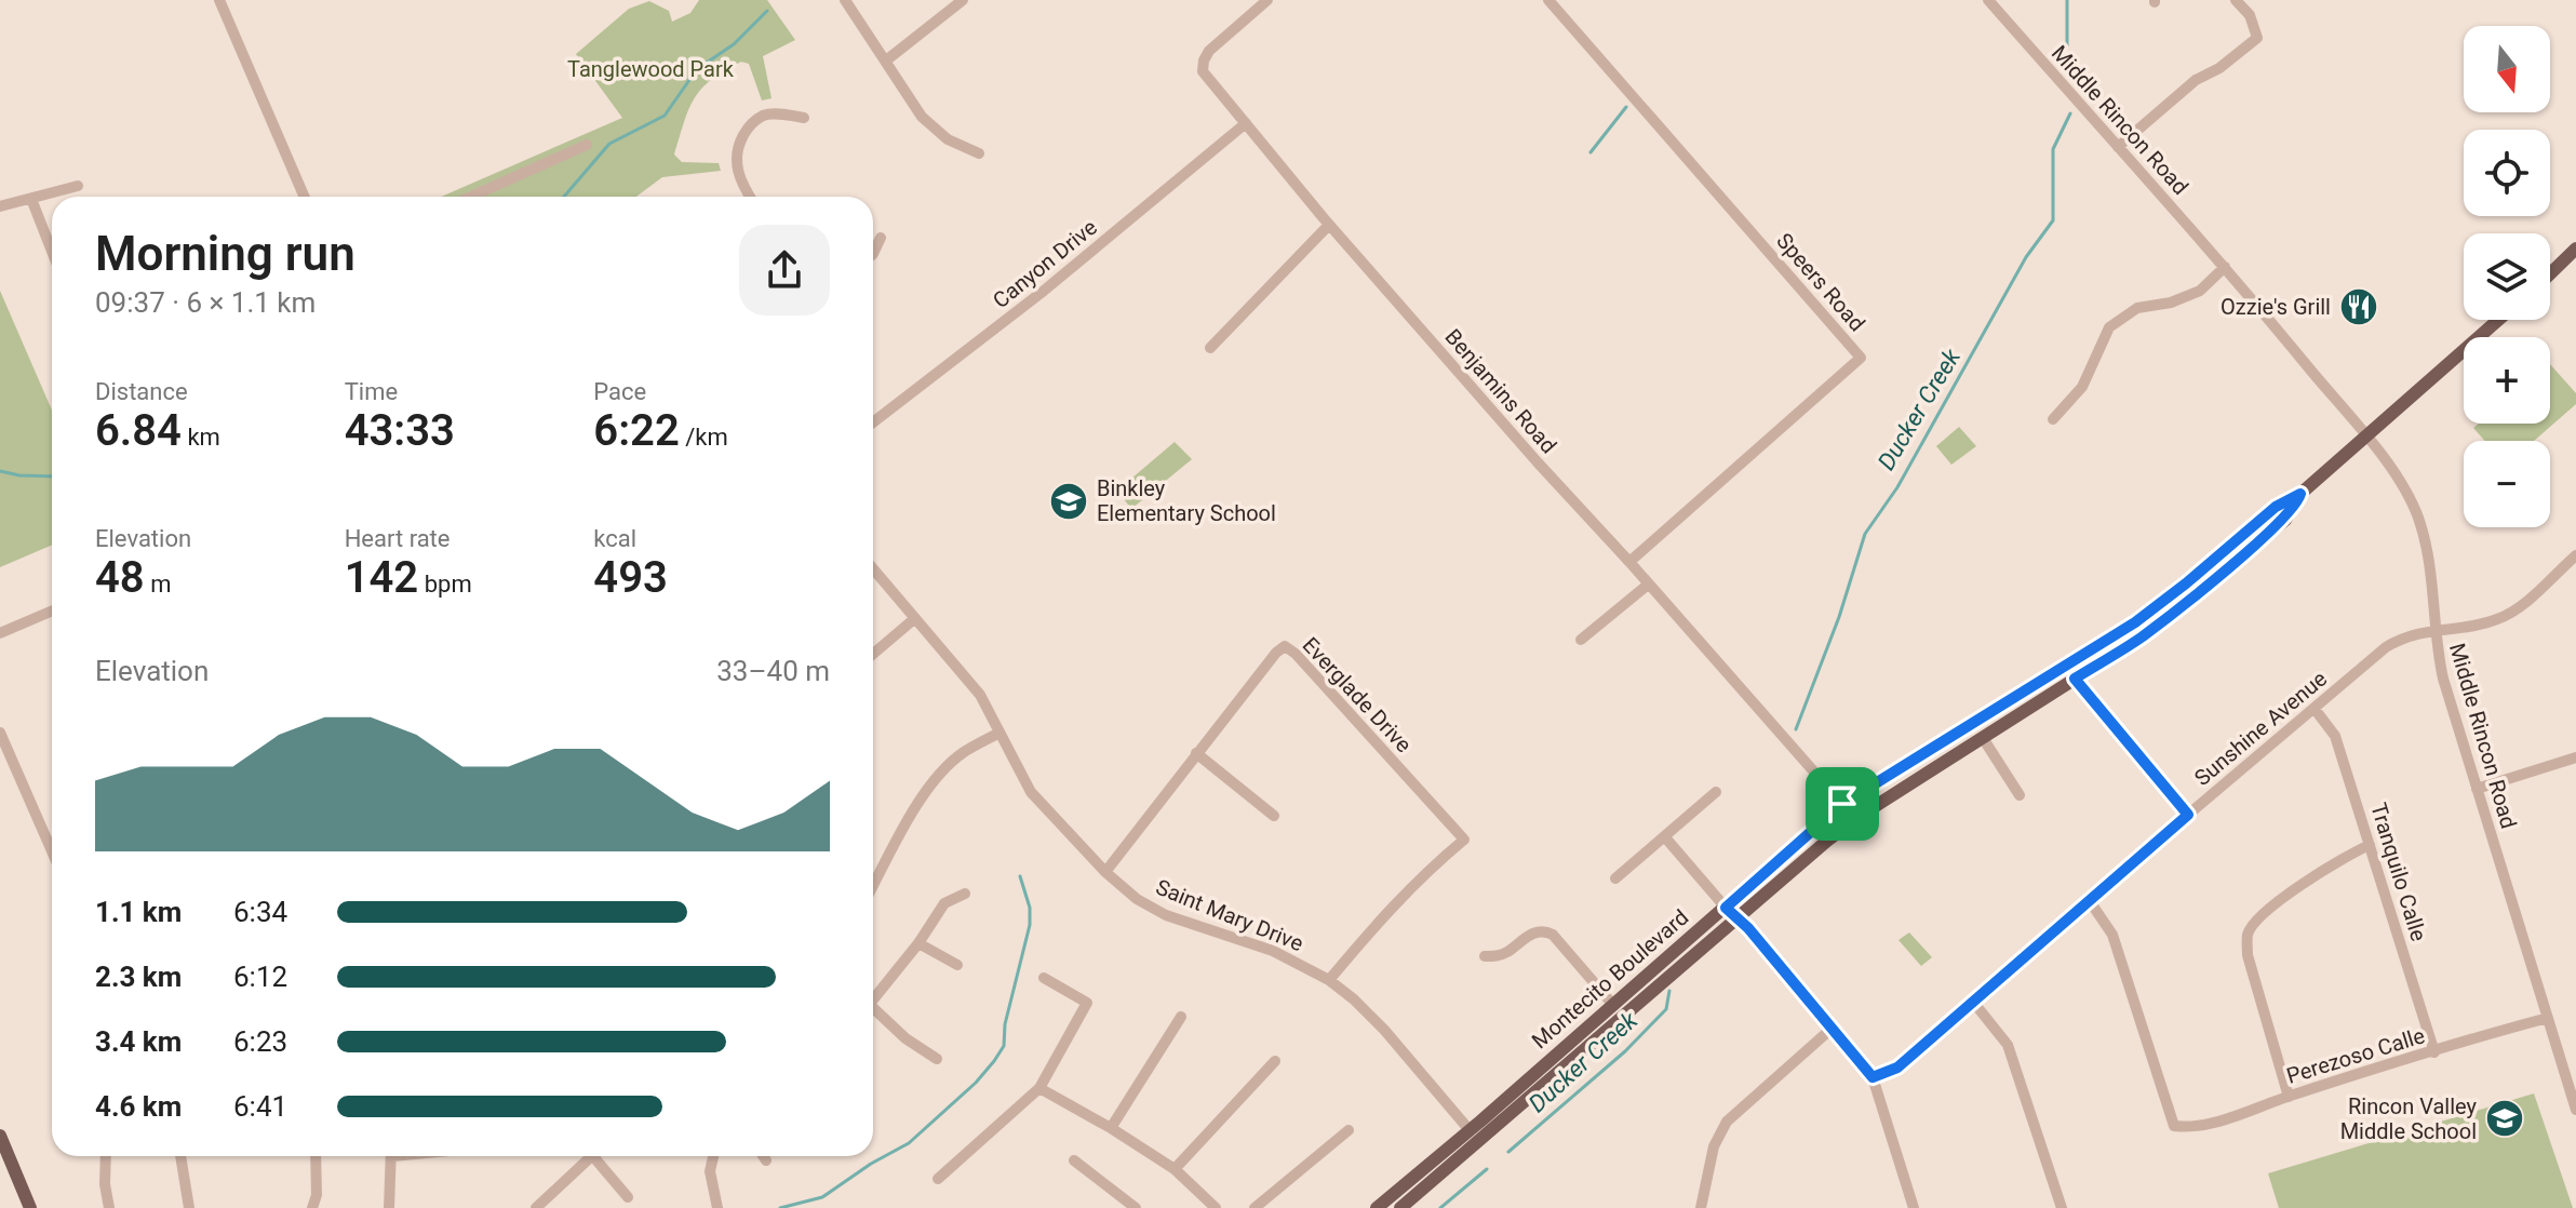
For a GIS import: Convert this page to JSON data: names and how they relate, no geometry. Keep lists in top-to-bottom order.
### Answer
{
  "streets": {
    "main road": ["Montecito Boulevard"],
    "street": [
      "Middle Rincon Road",
      "Canyon Drive",
      "Speers Road",
      "Benjamins Road",
      "Everglade Drive",
      "Sunshine Avenue",
      "Tranquilo Calle",
      "Saint Mary Drive",
      "Perezoso Calle"
    ]
  },
  "crossings": [
    ["Middle Rincon Road", "Sunshine Avenue"],
    ["Middle Rincon Road", "Montecito Boulevard"],
    ["Middle Rincon Road", "Perezoso Calle"],
    ["Canyon Drive", "Benjamins Road"],
    ["Speers Road", "Benjamins Road"],
    ["Benjamins Road", "Montecito Boulevard"],
    ["Everglade Drive", "Saint Mary Drive"],
    ["Sunshine Avenue", "Tranquilo Calle"],
    ["Sunshine Avenue", "Perezoso Calle"],
    ["Tranquilo Calle", "Perezoso Calle"],
    ["Saint Mary Drive", "Montecito Boulevard"]
  ],
  "water": ["Ducker Creek"],
  "parks": ["Tanglewood Park"],
  "places": {
    "restaurant": ["Ozzie's Grill"],
    "school or university": ["Binkley Elementary School", "Rincon Valley Middle School"]
  },
  "north": "bottom",
  "page": {
    "map_buttons": ["+", "−"],
    "heading": ["Morning run", "09:37 · 6 × 1.1 km"],
    "stats": [
      ["Distance", "6.84 km"],
      ["Time", "43:33"],
      ["Pace", "6:22 /km"],
      ["Elevation", "48 m"],
      ["Heart rate", "142 bpm"],
      ["kcal", "493"]
    ],
    "chart": ["Elevation", "33–40 m"],
    "list": [
      {
        "name": "1.1 km",
        "note": "6:34"
      },
      {
        "name": "2.3 km",
        "note": "6:12"
      },
      {
        "name": "3.4 km",
        "note": "6:23"
      },
      {
        "name": "4.6 km",
        "note": "6:41"
      }
    ]
  }
}
